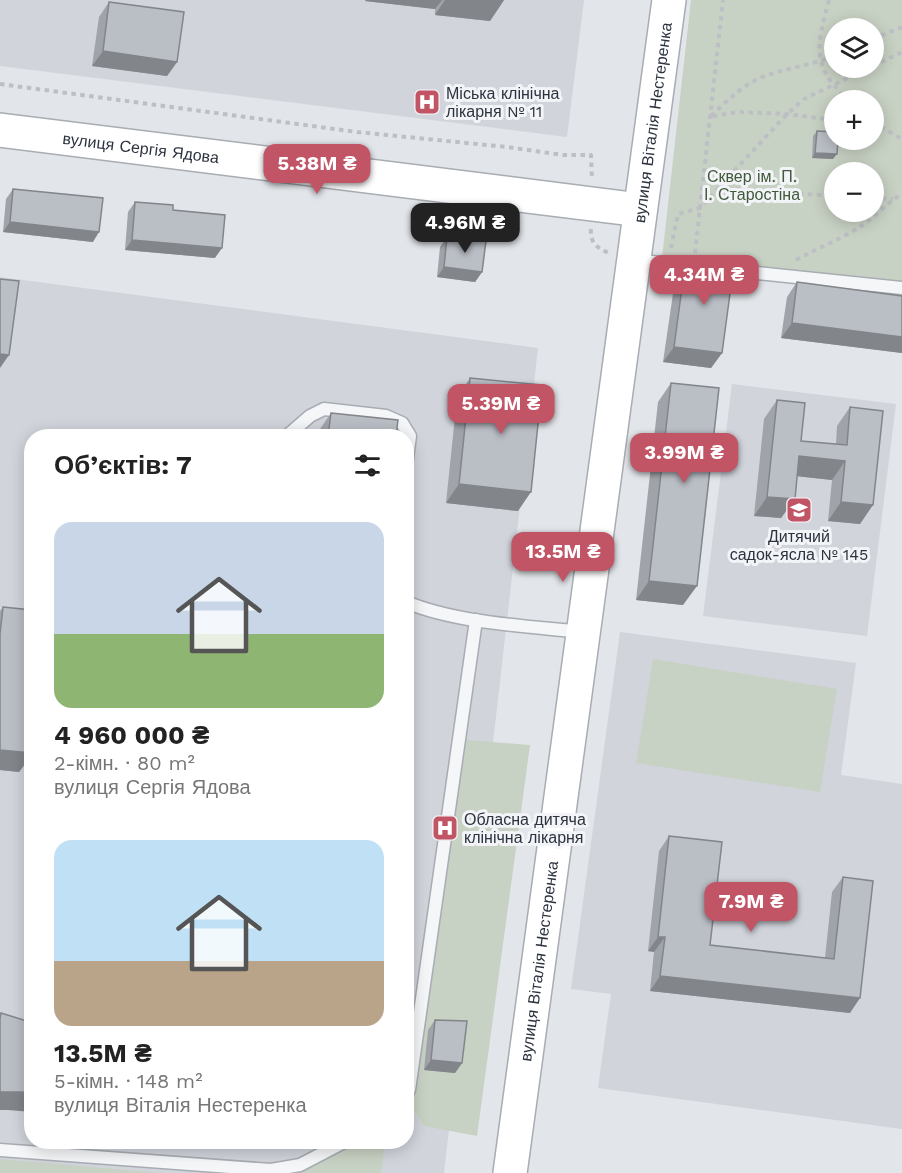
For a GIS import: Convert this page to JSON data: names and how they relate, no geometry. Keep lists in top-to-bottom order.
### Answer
{
  "streets": {
    "main road": ["вулиця Віталія Нестеренка", "вулиця Сергія Ядова"]
  },
  "crossings": [
    ["вулиця Віталія Нестеренка", "вулиця Сергія Ядова"]
  ],
  "parks": ["Сквер ім. П. І. Старостіна"],
  "places": {
    "hospital": ["Міська клінічна лікарня № 11", "Обласна дитяча клінічна лікарня"],
    "school or university": ["Дитячий садок-ясла № 145"]
  },
  "page": {
    "map_buttons": ["+", "−"],
    "price": [
      "5.38M ₴",
      "4.96M ₴",
      "4.34M ₴",
      "5.39M ₴",
      "3.99M ₴",
      "13.5M ₴",
      "7.9M ₴"
    ],
    "heading": "Об’єктів: 7",
    "list": [
      {
        "name": "4 960 000 ₴",
        "note": "2-кімн. · 80 m² · вулиця Сергія Ядова"
      },
      {
        "name": "13.5M ₴",
        "note": "5-кімн. · 148 m² · вулиця Віталія Нестеренка"
      }
    ]
  }
}
